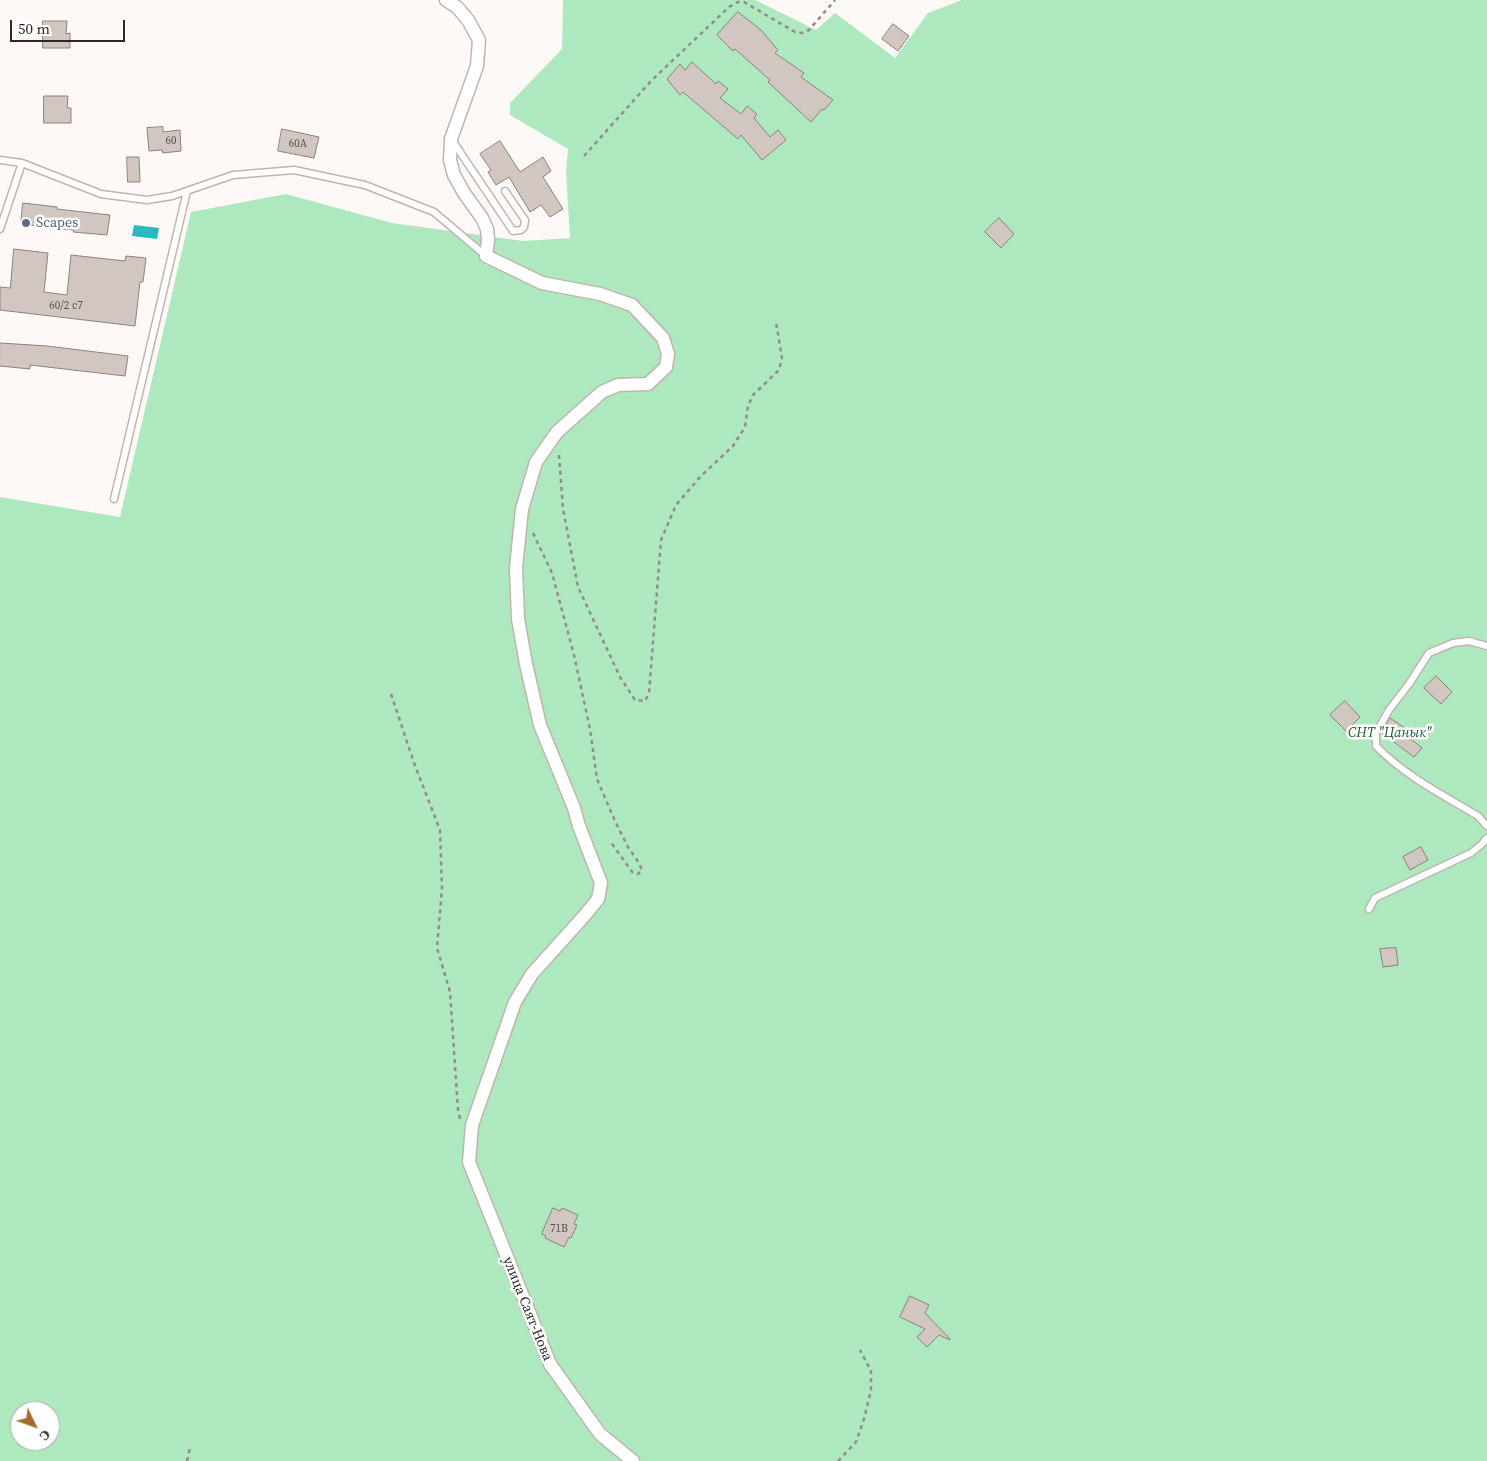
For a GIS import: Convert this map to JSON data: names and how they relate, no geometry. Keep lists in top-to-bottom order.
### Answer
{
  "streets": {
    "street": ["улица Саят-Нова"]
  },
  "parks": ["СНТ \"Цанык\""],
  "places": ["Scapes"],
  "house_numbers": [
    "60",
    "60А",
    "60/2 с7",
    "71В"
  ],
  "scale_bar": "50 m",
  "north": "bottom right"
}
